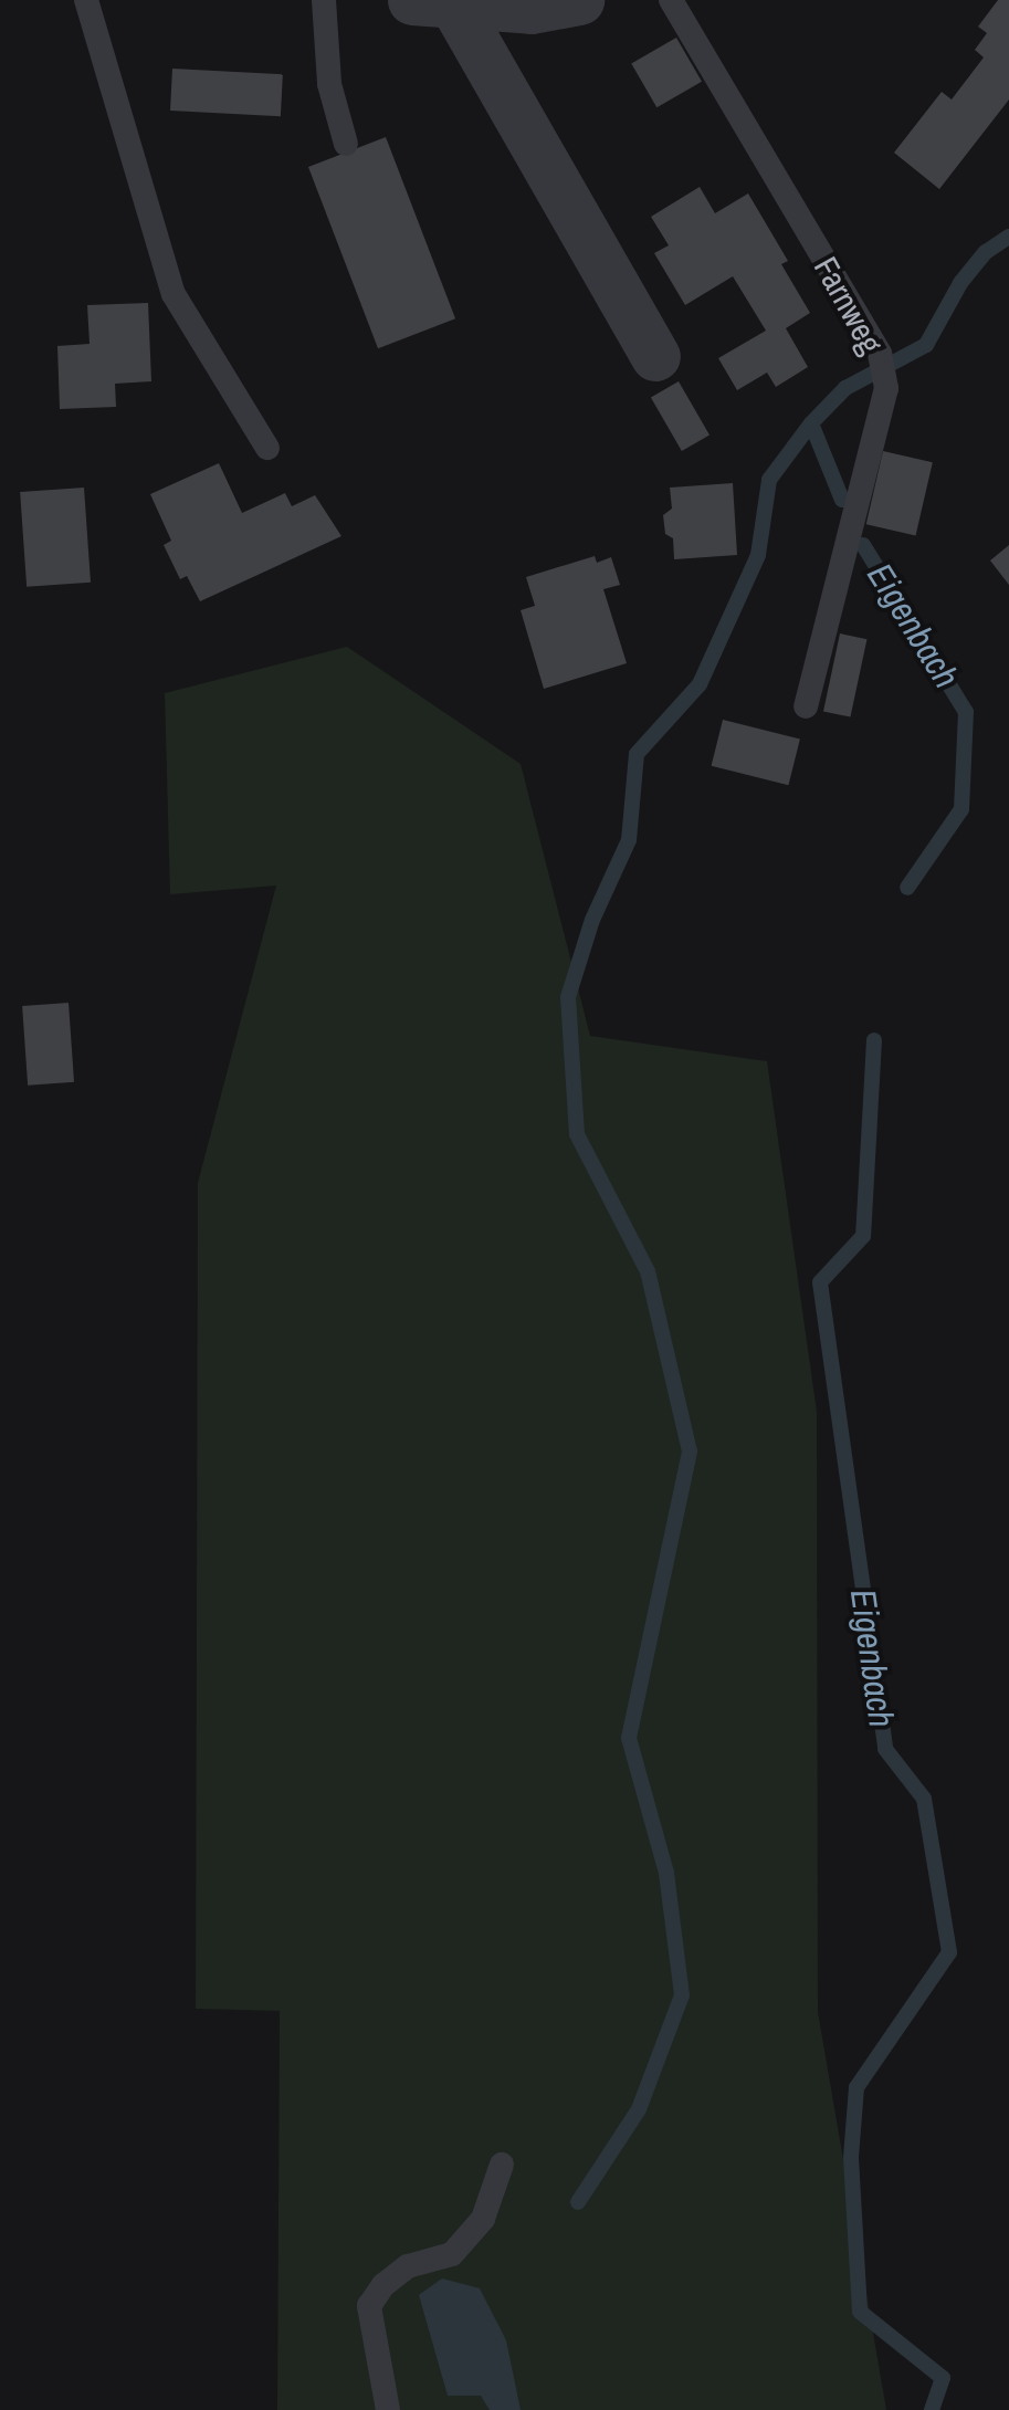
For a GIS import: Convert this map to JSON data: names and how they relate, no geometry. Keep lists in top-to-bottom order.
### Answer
{
  "streets": {
    "lane": ["Farnweg"]
  },
  "water": ["Eigenbach"]
}
